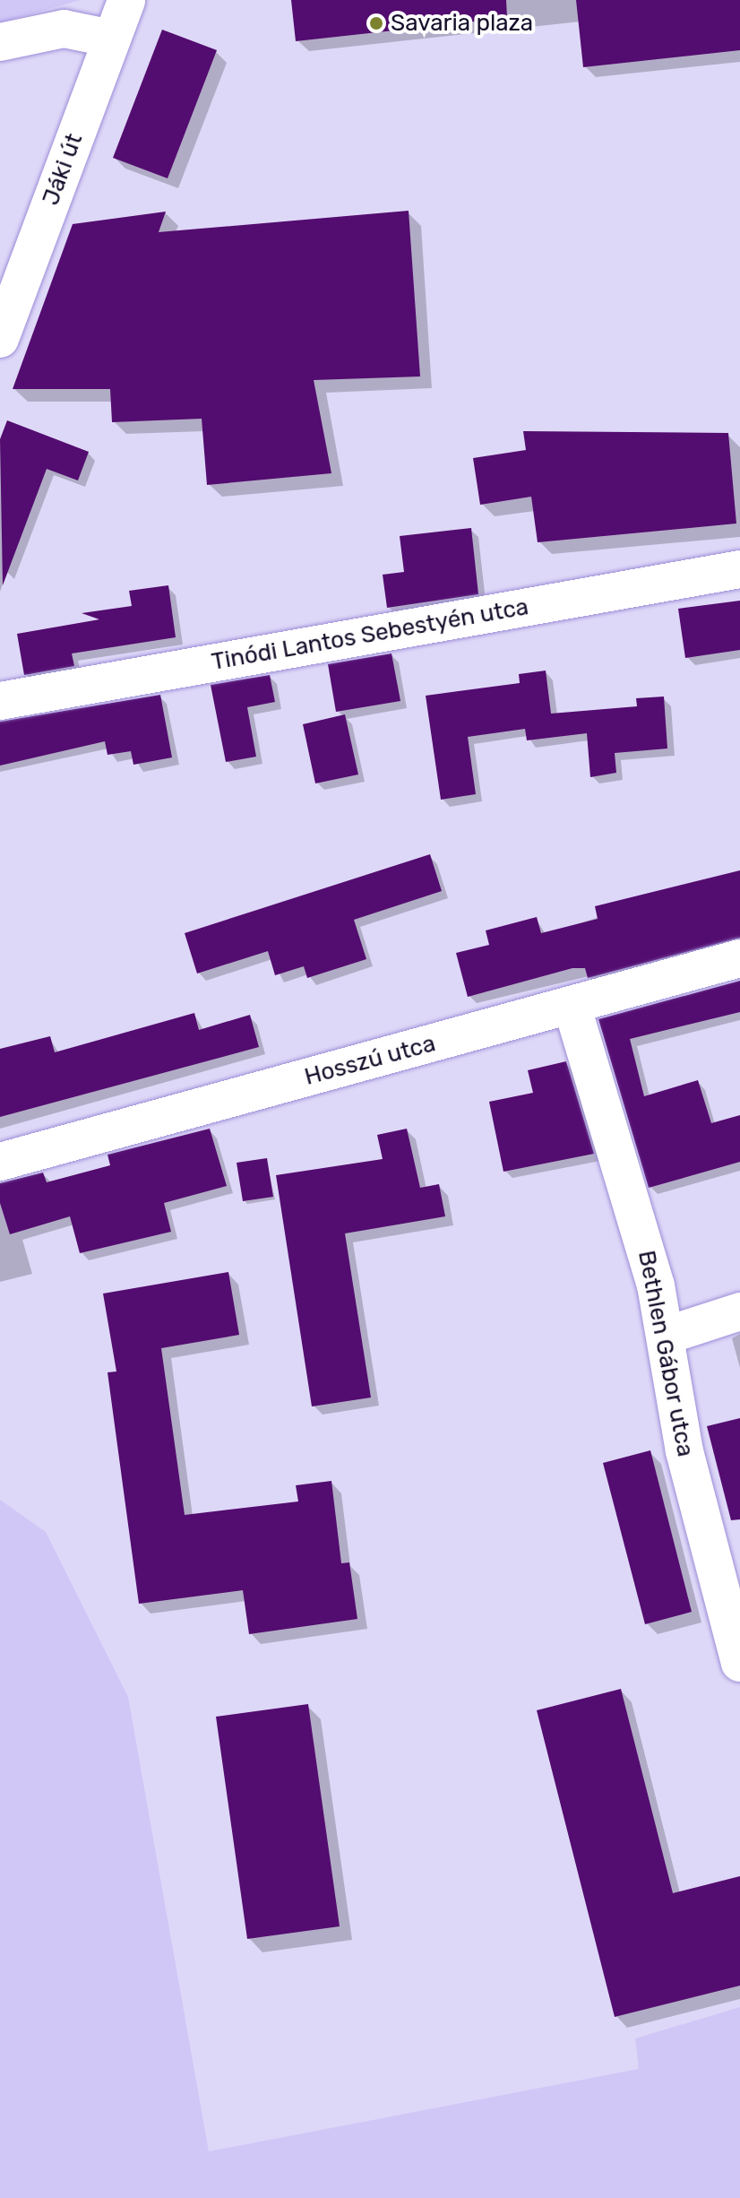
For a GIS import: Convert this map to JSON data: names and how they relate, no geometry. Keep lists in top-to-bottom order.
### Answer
{
  "streets": {
    "street": [
      "Jáki út",
      "Tinódi Lantos Sebestyén utca",
      "Hosszú utca",
      "Bethlen Gábor utca"
    ]
  },
  "crossings": [
    ["Hosszú utca", "Bethlen Gábor utca"]
  ],
  "places": ["Savaria plaza"]
}
